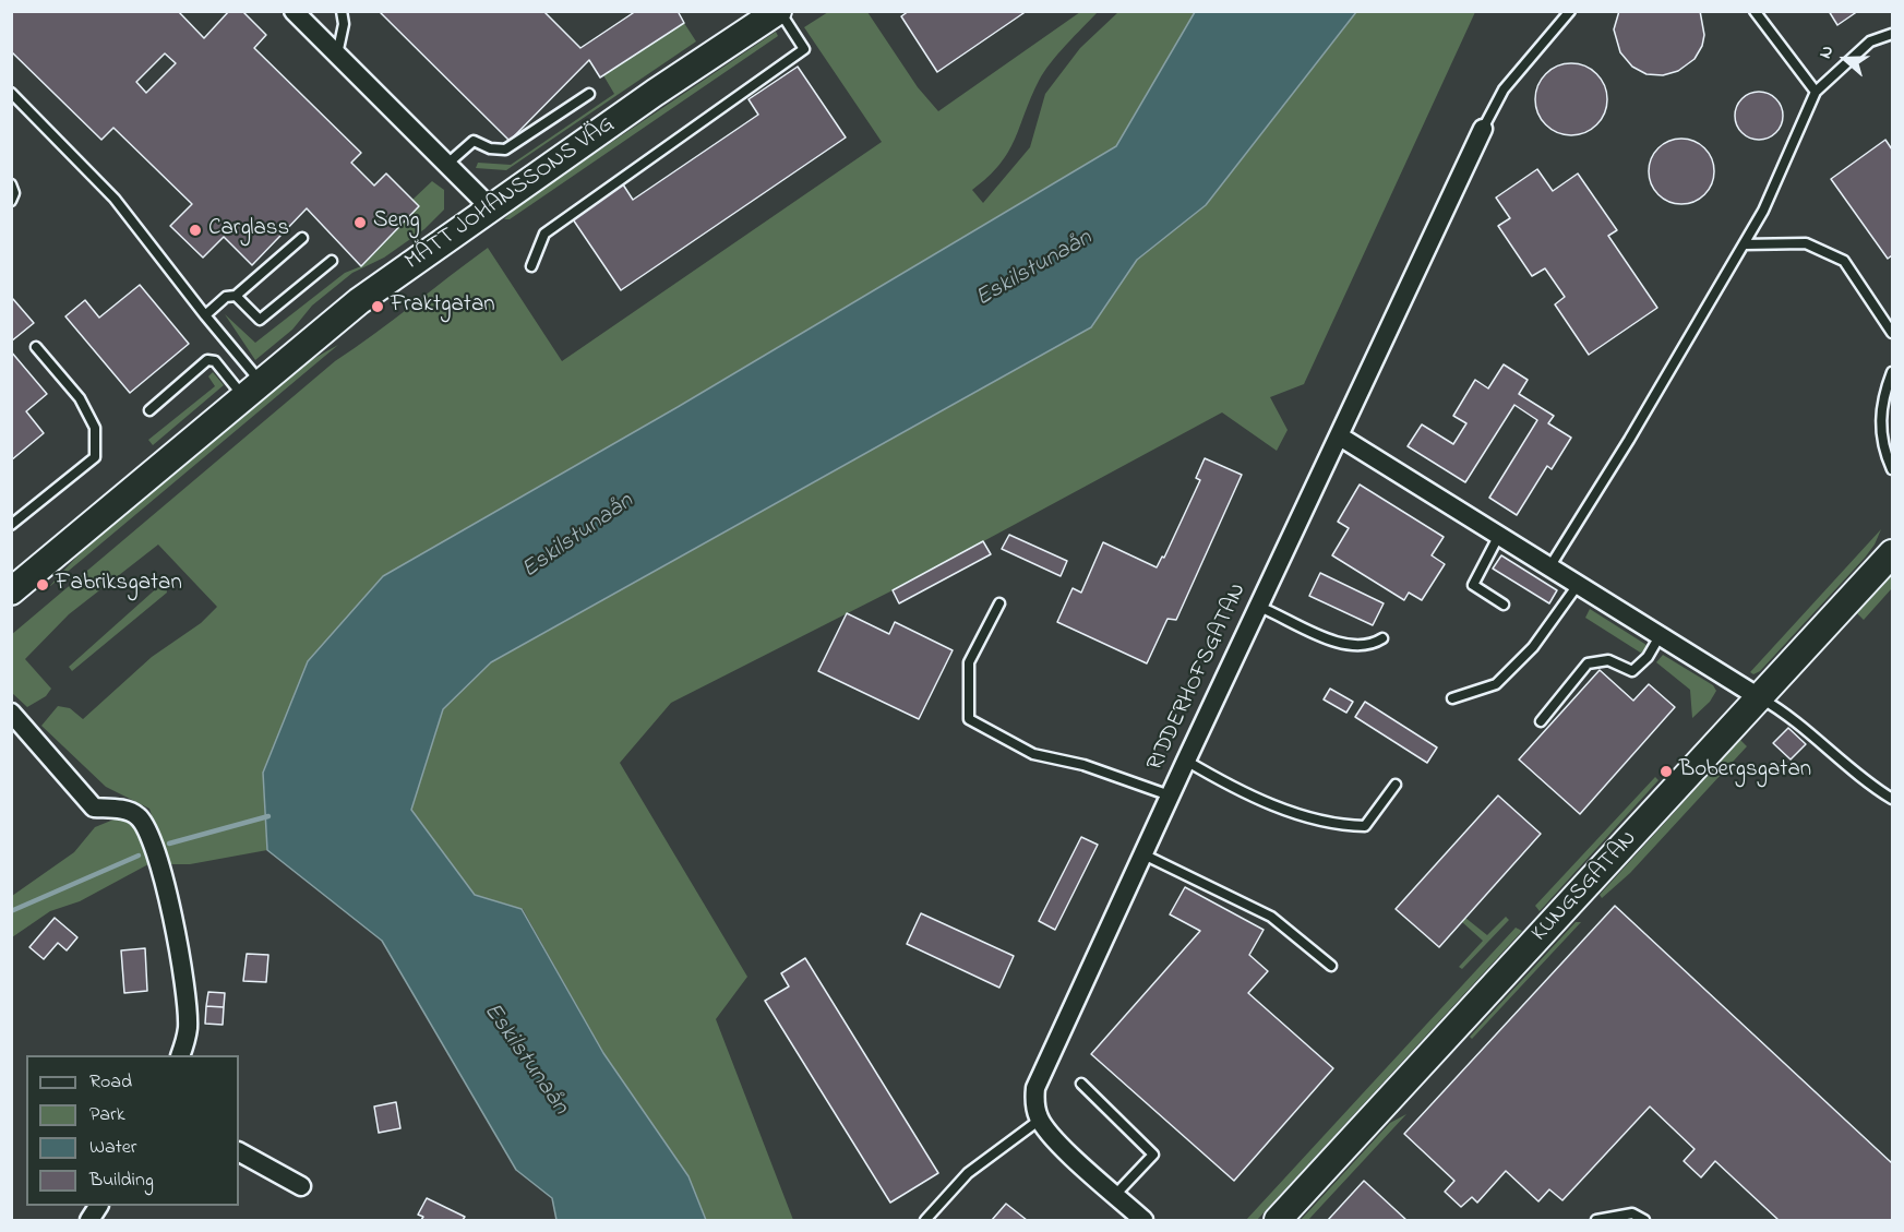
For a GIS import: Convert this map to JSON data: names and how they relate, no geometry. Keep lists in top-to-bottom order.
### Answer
{
  "streets": {
    "street": ["MÅTT JOHANSSONS VÄG", "RIDDERHOFSGATAN", "KUNGSGATAN"]
  },
  "water": ["Eskilstunaån"],
  "places": [
    "Seng",
    "Carglass",
    "Fraktgatan",
    "Fabriksgatan",
    "Bobergsgatan"
  ],
  "legend": [
    "Road",
    "Park",
    "Water",
    "Building"
  ],
  "north": "left"
}
